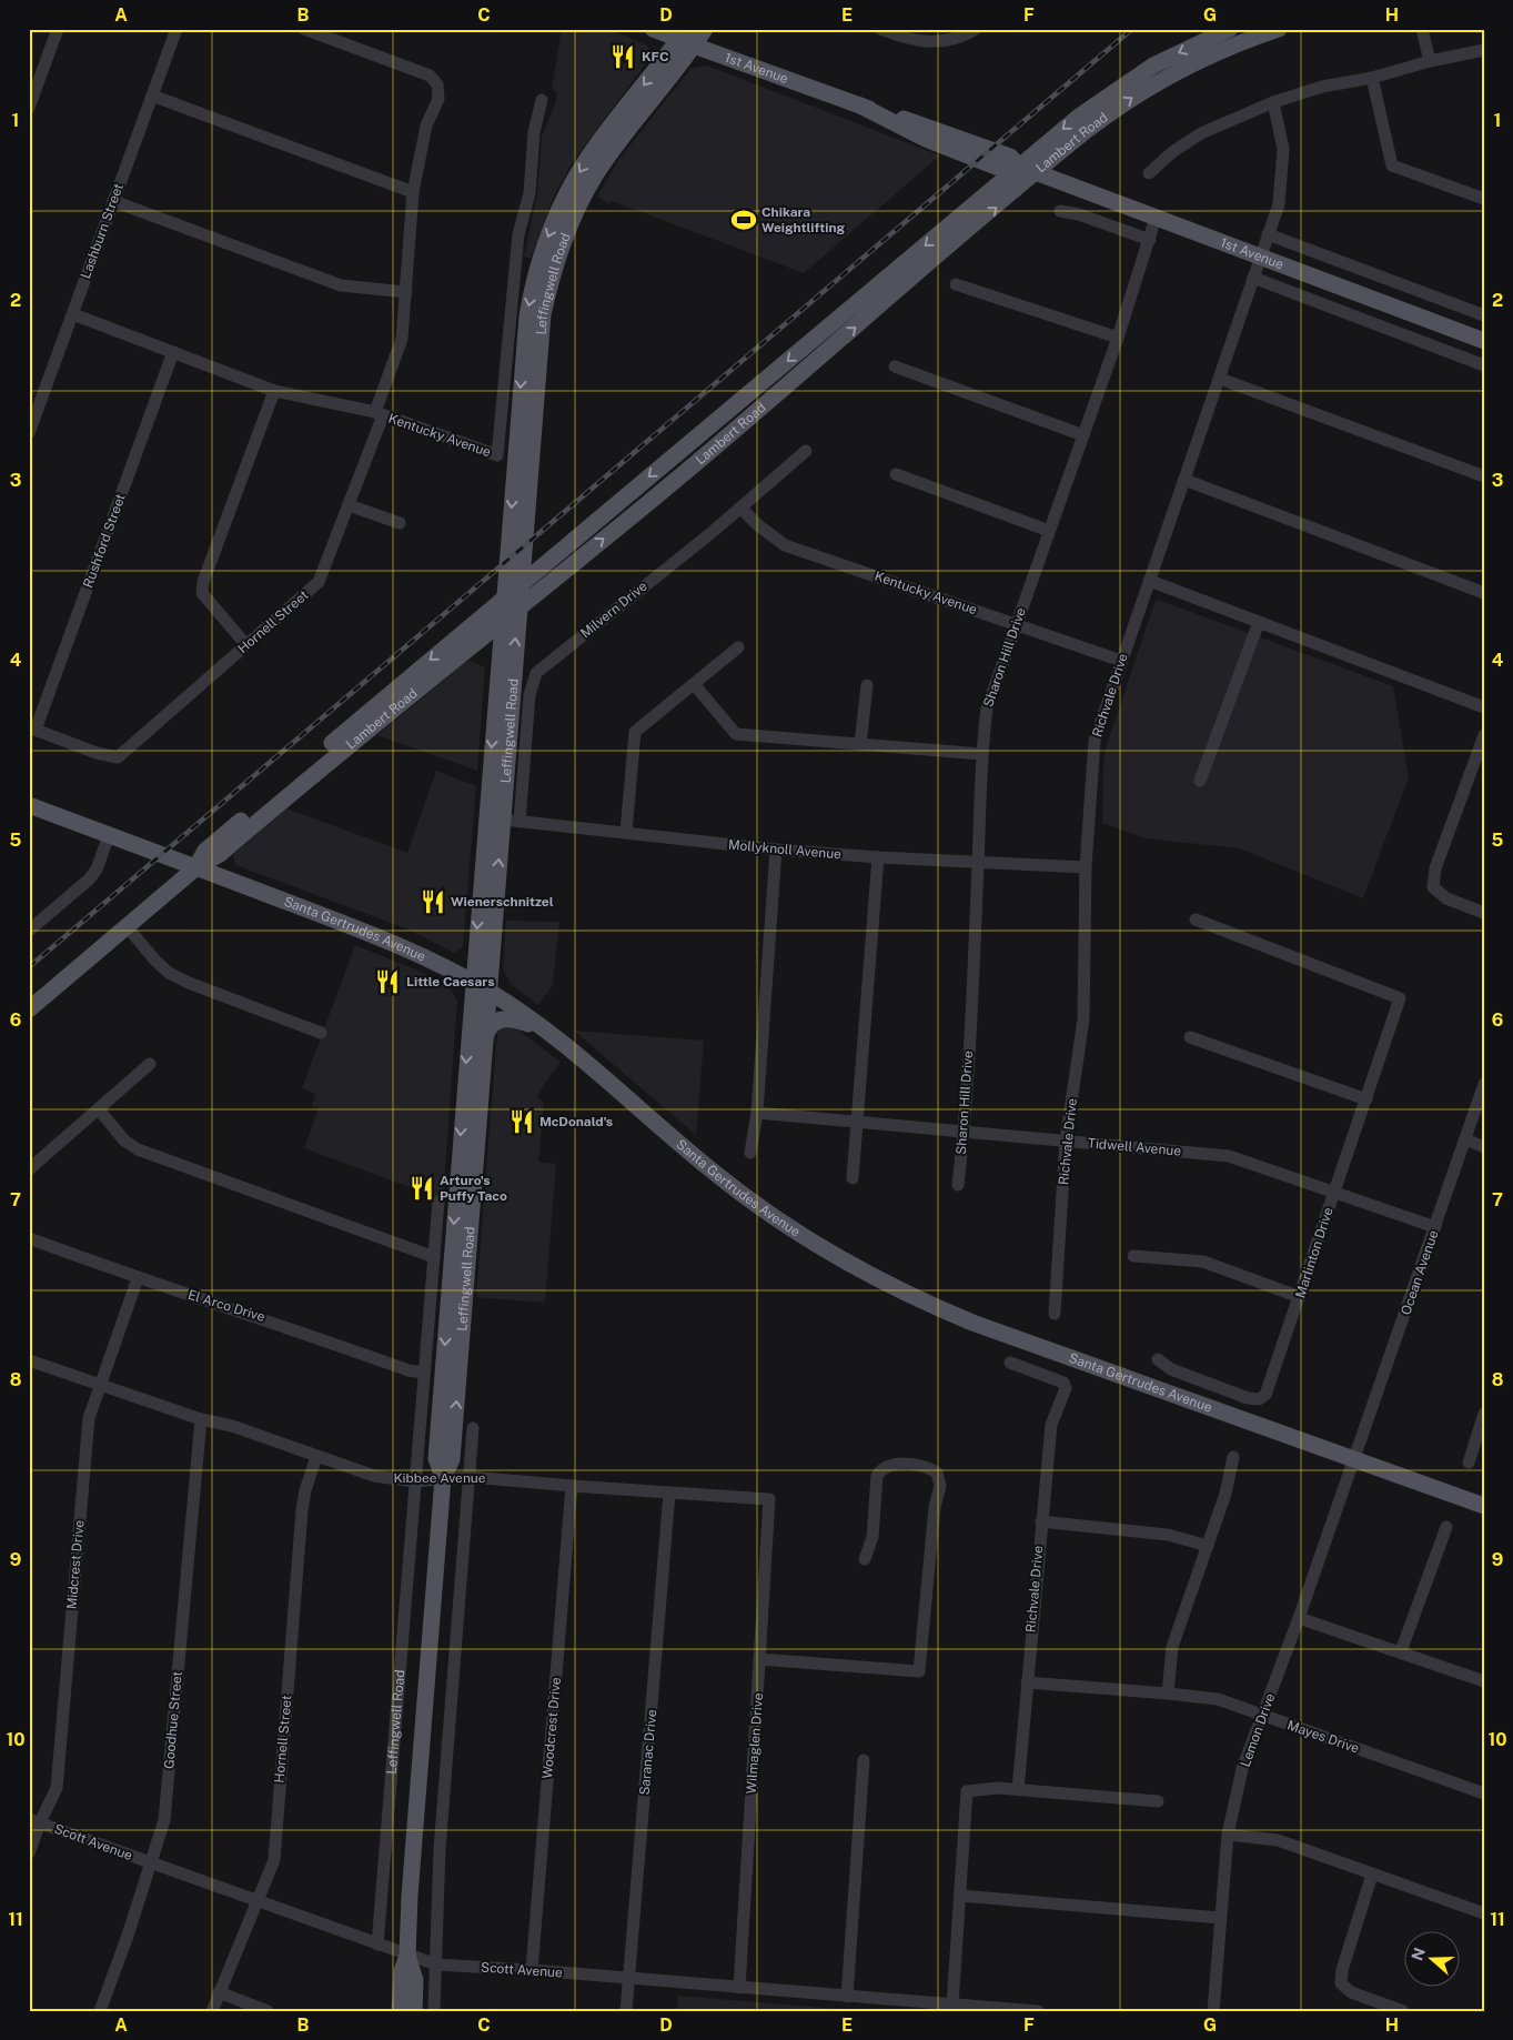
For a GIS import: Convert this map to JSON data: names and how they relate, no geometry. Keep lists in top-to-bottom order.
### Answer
{
  "streets": {
    "main road": [
      "1st Avenue",
      "Lambert Road",
      "Leffingwell Road",
      "Santa Gertrudes Avenue"
    ],
    "street": [
      "Lashburn Street",
      "Kentucky Avenue",
      "Rushford Street",
      "Milvern Drive",
      "Hornell Street",
      "Sharon Hill Drive",
      "Richvale Drive",
      "Mollyknoll Avenue",
      "Tidwell Avenue",
      "Marlinton Drive",
      "Ocean Avenue",
      "El Arco Drive",
      "Kibbee Avenue",
      "Midcrest Drive",
      "Goodhue Street",
      "Woodcrest Drive",
      "Lemon Drive",
      "Mayes Drive",
      "Wilmaglen Drive",
      "Saranac Drive",
      "Scott Avenue"
    ]
  },
  "crossings": [
    ["1st Avenue", "Lambert Road"],
    ["1st Avenue", "Leffingwell Road"],
    ["1st Avenue", "Sharon Hill Drive"],
    ["1st Avenue", "Richvale Drive"],
    ["Lambert Road", "Leffingwell Road"],
    ["Lambert Road", "Santa Gertrudes Avenue"],
    ["Lashburn Street", "Kentucky Avenue"],
    ["Leffingwell Road", "Mollyknoll Avenue"],
    ["Leffingwell Road", "Santa Gertrudes Avenue"],
    ["Leffingwell Road", "El Arco Drive"],
    ["Leffingwell Road", "Kibbee Avenue"],
    ["Leffingwell Road", "Scott Avenue"],
    ["Kentucky Avenue", "Rushford Street"],
    ["Kentucky Avenue", "Milvern Drive"],
    ["Kentucky Avenue", "Hornell Street"],
    ["Kentucky Avenue", "Sharon Hill Drive"],
    ["Kentucky Avenue", "Richvale Drive"],
    ["Rushford Street", "Hornell Street"],
    ["Milvern Drive", "Mollyknoll Avenue"],
    ["Hornell Street", "Kibbee Avenue"],
    ["Hornell Street", "Scott Avenue"],
    ["Sharon Hill Drive", "Mollyknoll Avenue"],
    ["Sharon Hill Drive", "Tidwell Avenue"],
    ["Richvale Drive", "Mollyknoll Avenue"],
    ["Richvale Drive", "Tidwell Avenue"],
    ["Richvale Drive", "Mayes Drive"],
    ["Santa Gertrudes Avenue", "Ocean Avenue"],
    ["Santa Gertrudes Avenue", "Lemon Drive"],
    ["Tidwell Avenue", "Marlinton Drive"],
    ["Tidwell Avenue", "Ocean Avenue"],
    ["Ocean Avenue", "Lemon Drive"],
    ["El Arco Drive", "Midcrest Drive"],
    ["Kibbee Avenue", "Midcrest Drive"],
    ["Kibbee Avenue", "Goodhue Street"],
    ["Kibbee Avenue", "Woodcrest Drive"],
    ["Kibbee Avenue", "Wilmaglen Drive"],
    ["Kibbee Avenue", "Saranac Drive"],
    ["Midcrest Drive", "Scott Avenue"],
    ["Goodhue Street", "Scott Avenue"],
    ["Woodcrest Drive", "Scott Avenue"],
    ["Lemon Drive", "Mayes Drive"],
    ["Wilmaglen Drive", "Scott Avenue"],
    ["Saranac Drive", "Scott Avenue"]
  ],
  "places": {
    "restaurant": [
      "KFC",
      "Wienerschnitzel",
      "Little Caesars",
      "McDonald's",
      "Arturo's Puffy Taco"
    ],
    "sports": ["Chikara Weightlifting"]
  },
  "north": "left",
  "grid": {
    "columns": [
      "A",
      "B",
      "C",
      "D",
      "E",
      "F",
      "G",
      "H"
    ],
    "rows": [
      "1",
      "2",
      "3",
      "4",
      "5",
      "6",
      "7",
      "8",
      "9",
      "10",
      "11"
    ]
  }
}
